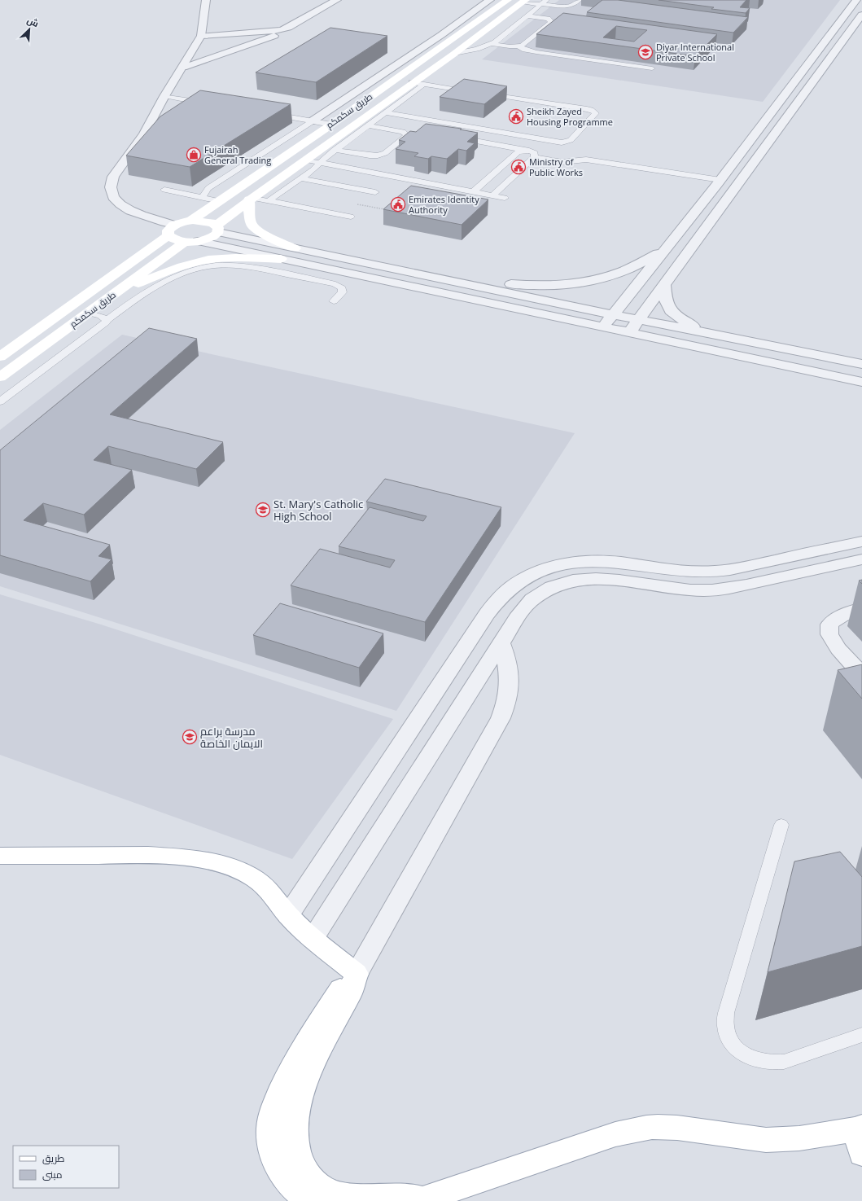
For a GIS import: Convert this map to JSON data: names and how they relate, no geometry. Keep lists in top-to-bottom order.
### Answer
{
  "streets": {
    "main road": ["طريق سكمكم"]
  },
  "places": {
    "school or university": ["Diyar International Private School", "St. Mary's Catholic High School", "مدرسة براعم الايمان الخاصة"],
    "public building": ["Sheikh Zayed Housing Programme", "Ministry of Public Works", "Emirates Identity Authority"],
    "shop": ["Fujairah General Trading"]
  },
  "legend": ["طريق", "مبنى"],
  "north": "top right"
}
